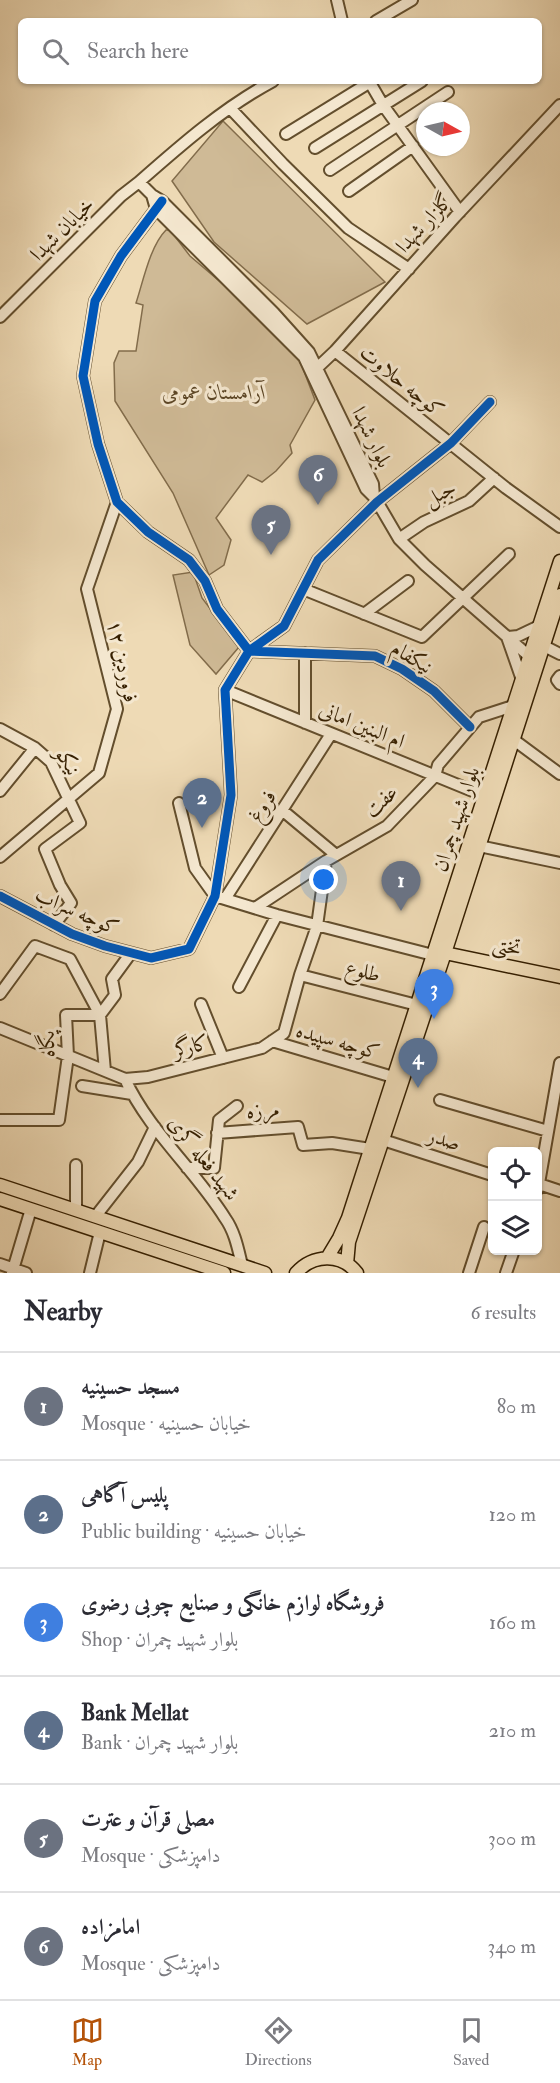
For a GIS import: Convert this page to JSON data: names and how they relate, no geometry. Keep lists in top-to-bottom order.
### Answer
{
  "streets": {
    "main road": ["بلوار شهید چمران", "تختی"],
    "street": [
      "گلزار شهدا",
      "خیابان شهدا",
      "کوچه حلاوت",
      "بلوار شهدا",
      "جبل",
      "نیکفام",
      "۱۲ فروردین",
      "ام البنین امانی",
      "نیکو",
      "عفت",
      "فروغ",
      "کوچه سراب",
      "طلوع",
      "کوچه سپیده",
      "پگاه",
      "کارگر",
      "مرزه",
      "صدر",
      "شهید فعله گری"
    ]
  },
  "crossings": [
    ["گلزار شهدا", "کوچه حلاوت"],
    ["گلزار شهدا", "بلوار شهدا"],
    ["کوچه حلاوت", "جبل"],
    ["نیکفام", "عفت"],
    ["۱۲ فروردین", "نیکو"],
    ["ام البنین امانی", "عفت"],
    ["ام البنین امانی", "فروغ"],
    ["ام البنین امانی", "بلوار شهید چمران"],
    ["نیکو", "کوچه سراب"],
    ["عفت", "بلوار شهید چمران"],
    ["فروغ", "کوچه سراب"],
    ["بلوار شهید چمران", "تختی"],
    ["بلوار شهید چمران", "طلوع"],
    ["بلوار شهید چمران", "کوچه سپیده"],
    ["بلوار شهید چمران", "مرزه"],
    ["بلوار شهید چمران", "صدر"],
    ["کوچه سپیده", "کارگر"],
    ["پگاه", "کارگر"],
    ["کارگر", "شهید فعله گری"]
  ],
  "parks": ["آرامستان عمومی"],
  "north": "right",
  "page": {
    "search": "Search here",
    "pins": [
      "6",
      "5",
      "2",
      "1",
      "3",
      "4"
    ],
    "heading": ["Nearby", "6 results"],
    "list": [
      {
        "mark": "1",
        "name": "مسجد حسینیه",
        "note": "Mosque · خیابان حسینیه",
        "value": "80 m"
      },
      {
        "mark": "2",
        "name": "پلیس آگاهی",
        "note": "Public building · خیابان حسینیه",
        "value": "120 m"
      },
      {
        "mark": "3",
        "name": "فروشگاه لوازم خانگی و صنایع چوبی رضوی",
        "note": "Shop · بلوار شهید چمران",
        "value": "160 m"
      },
      {
        "mark": "4",
        "name": "Bank Mellat",
        "note": "Bank · بلوار شهید چمران",
        "value": "210 m"
      },
      {
        "mark": "5",
        "name": "مصلی قرآن و عترت",
        "note": "Mosque · دامپزشکی",
        "value": "300 m"
      },
      {
        "mark": "6",
        "name": "امامزاده",
        "note": "Mosque · دامپزشکی",
        "value": "340 m"
      }
    ],
    "nav": ["Map", "Directions", "Saved"]
  }
}
